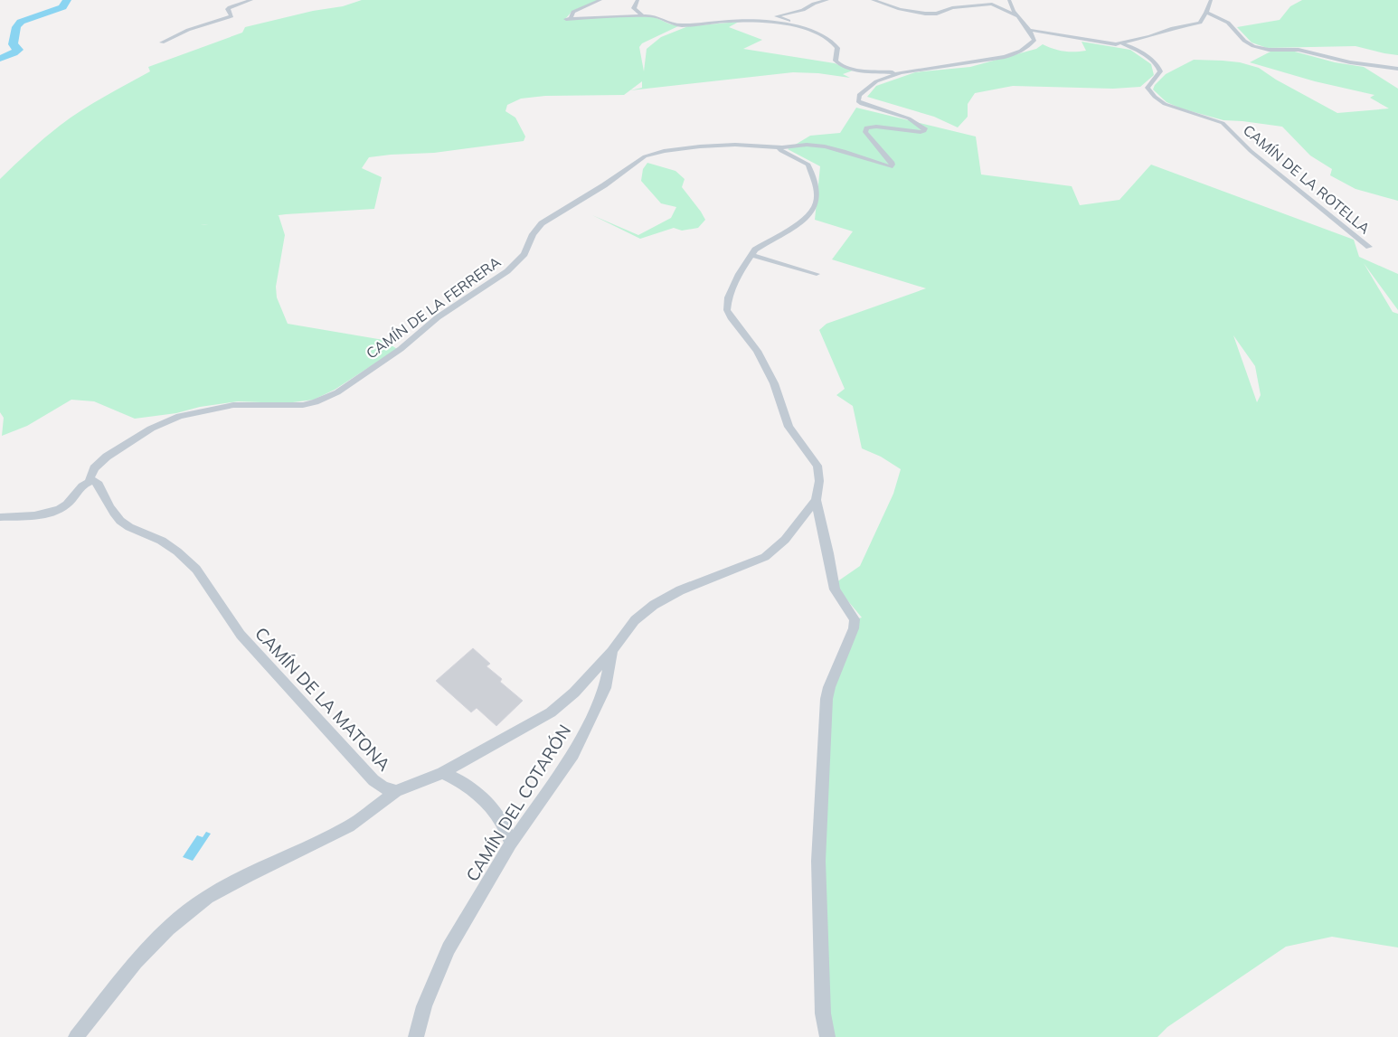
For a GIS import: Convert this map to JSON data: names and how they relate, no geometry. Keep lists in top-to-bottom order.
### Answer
{
  "streets": {
    "street": [
      "CAMÍN DE LA ROTELLA",
      "CAMÍN DE LA FERRERA",
      "CAMÍN DE LA MATONA",
      "CAMÍN DEL COTARÓN"
    ]
  },
  "crossings": [
    ["CAMÍN DE LA FERRERA", "CAMÍN DE LA MATONA"],
    ["CAMÍN DE LA FERRERA", "CAMÍN DEL COTARÓN"],
    ["CAMÍN DE LA MATONA", "CAMÍN DEL COTARÓN"]
  ]
}
